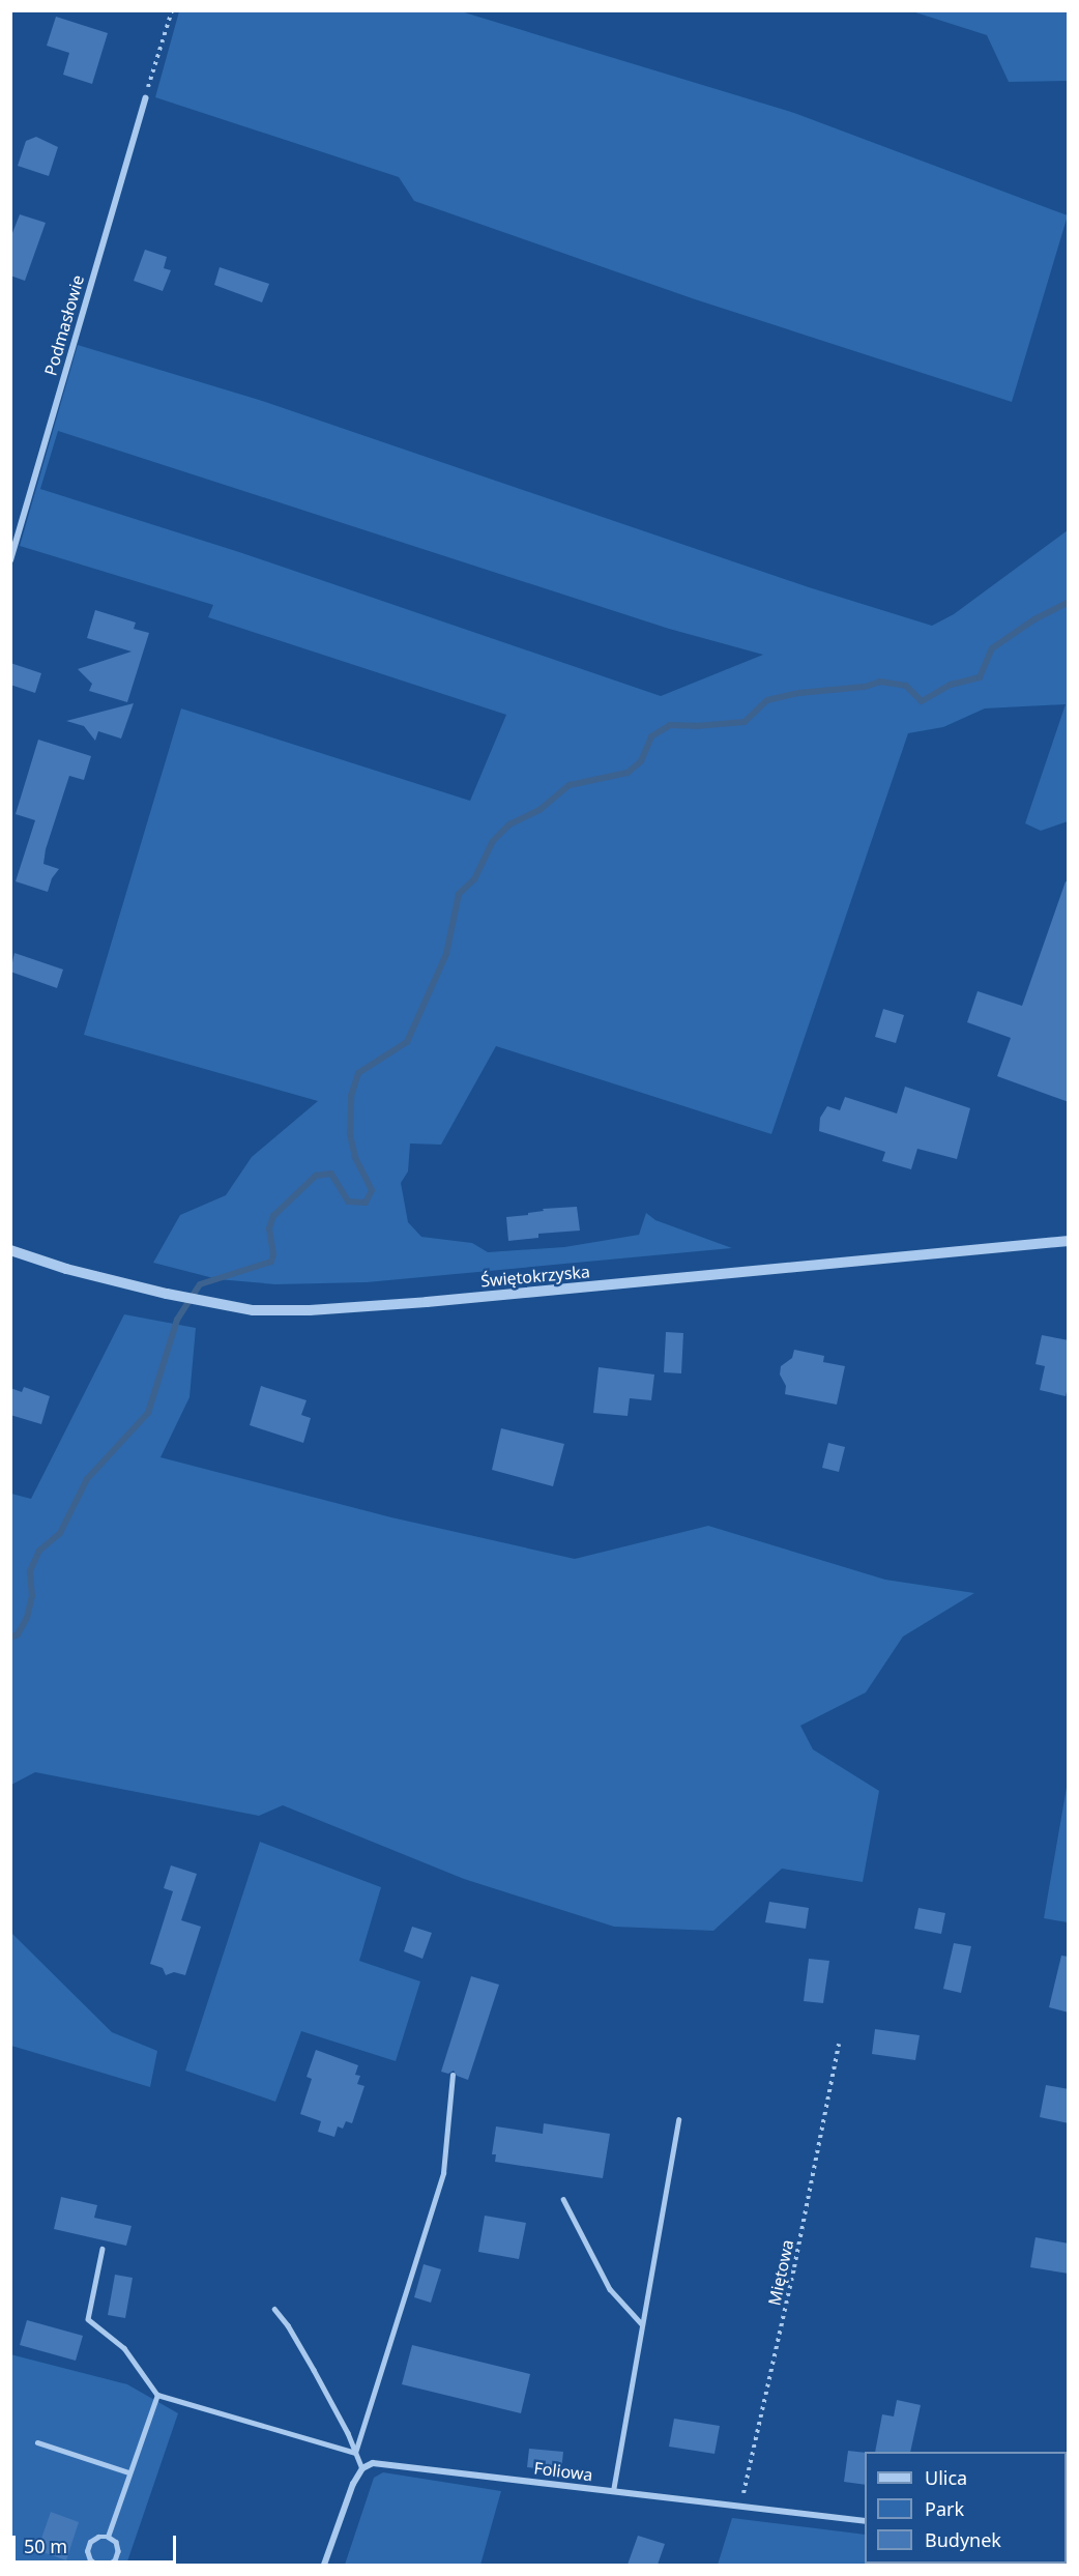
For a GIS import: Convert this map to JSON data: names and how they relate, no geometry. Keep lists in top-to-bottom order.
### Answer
{
  "streets": {
    "street": ["Podmasłowie", "Świętokrzyska", "Foliowa"],
    "path": ["Miętowa"]
  },
  "crossings": [
    ["Miętowa", "Foliowa"]
  ],
  "legend": ["Ulica", "Park", "Budynek"],
  "scale_bar": "50 m"
}
